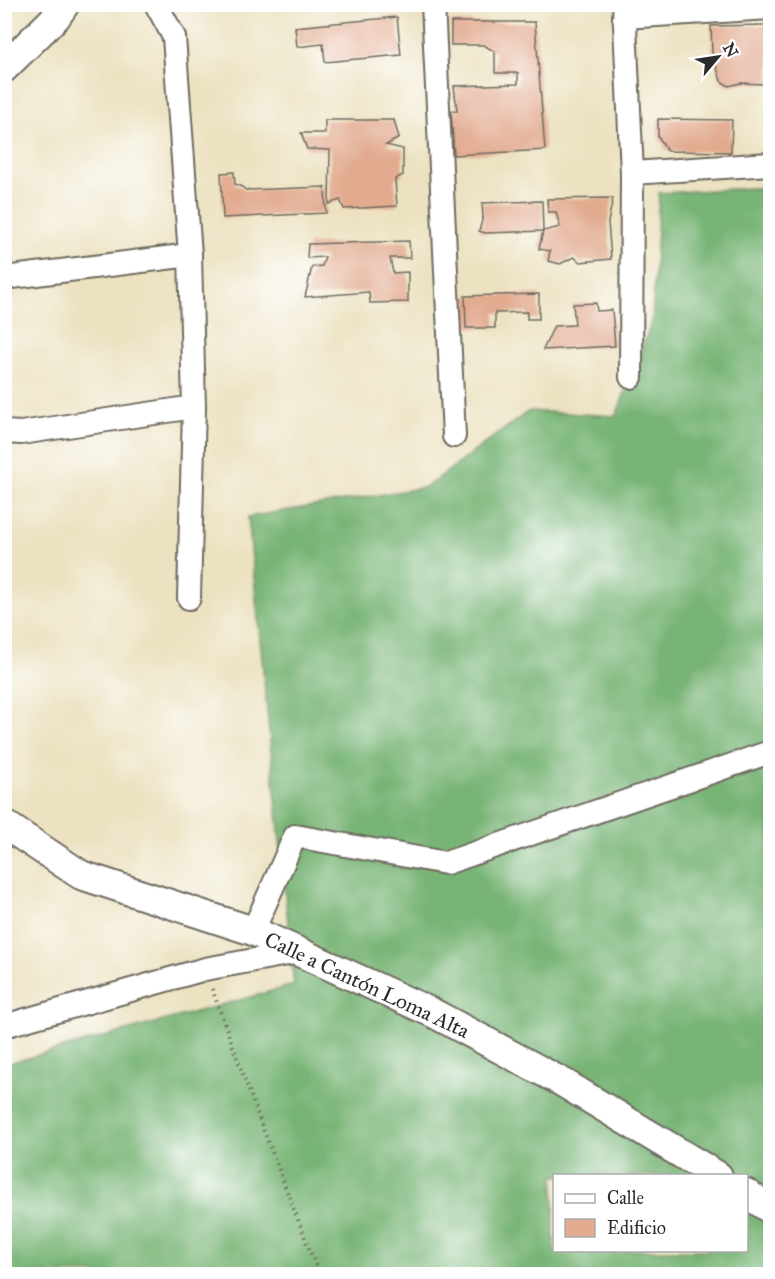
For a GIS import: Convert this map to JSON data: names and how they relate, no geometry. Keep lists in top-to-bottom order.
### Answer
{
  "streets": {
    "street": ["Calle a Cantón Loma Alta"]
  },
  "legend": ["Calle", "Edificio"],
  "north": "top right"
}
